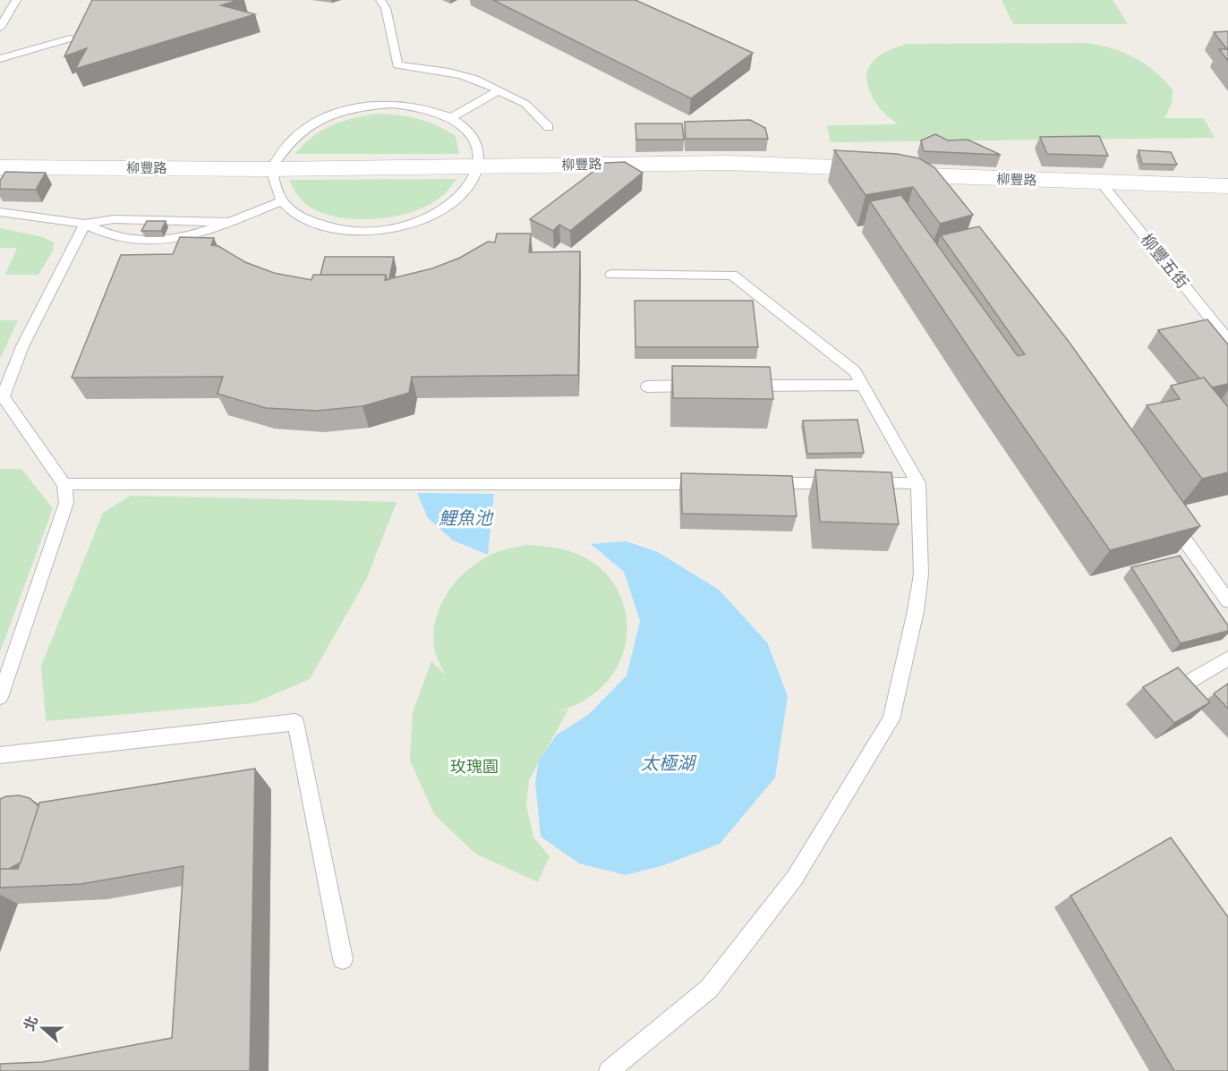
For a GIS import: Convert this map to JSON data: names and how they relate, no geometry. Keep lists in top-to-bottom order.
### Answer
{
  "streets": {
    "street": ["柳豐路"],
    "lane": ["柳豐五街"]
  },
  "crossings": [
    ["柳豐路", "柳豐五街"]
  ],
  "water": ["鯉魚池", "太極湖"],
  "parks": ["玫瑰園"],
  "north": "left"
}
